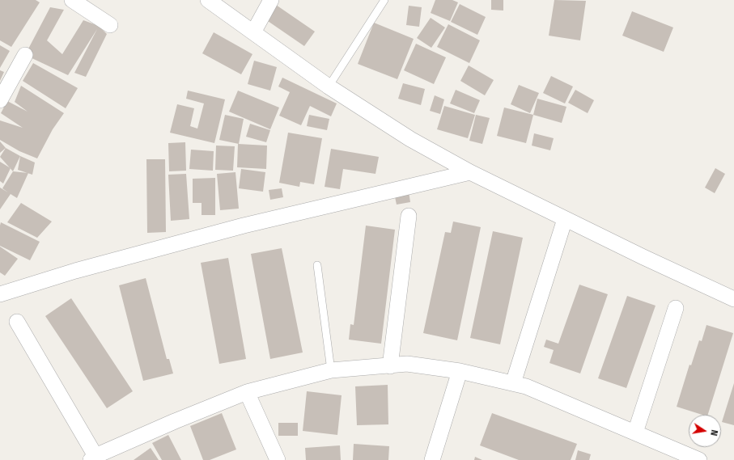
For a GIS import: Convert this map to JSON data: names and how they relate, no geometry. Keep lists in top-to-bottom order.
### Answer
{
  "north": "right"
}
